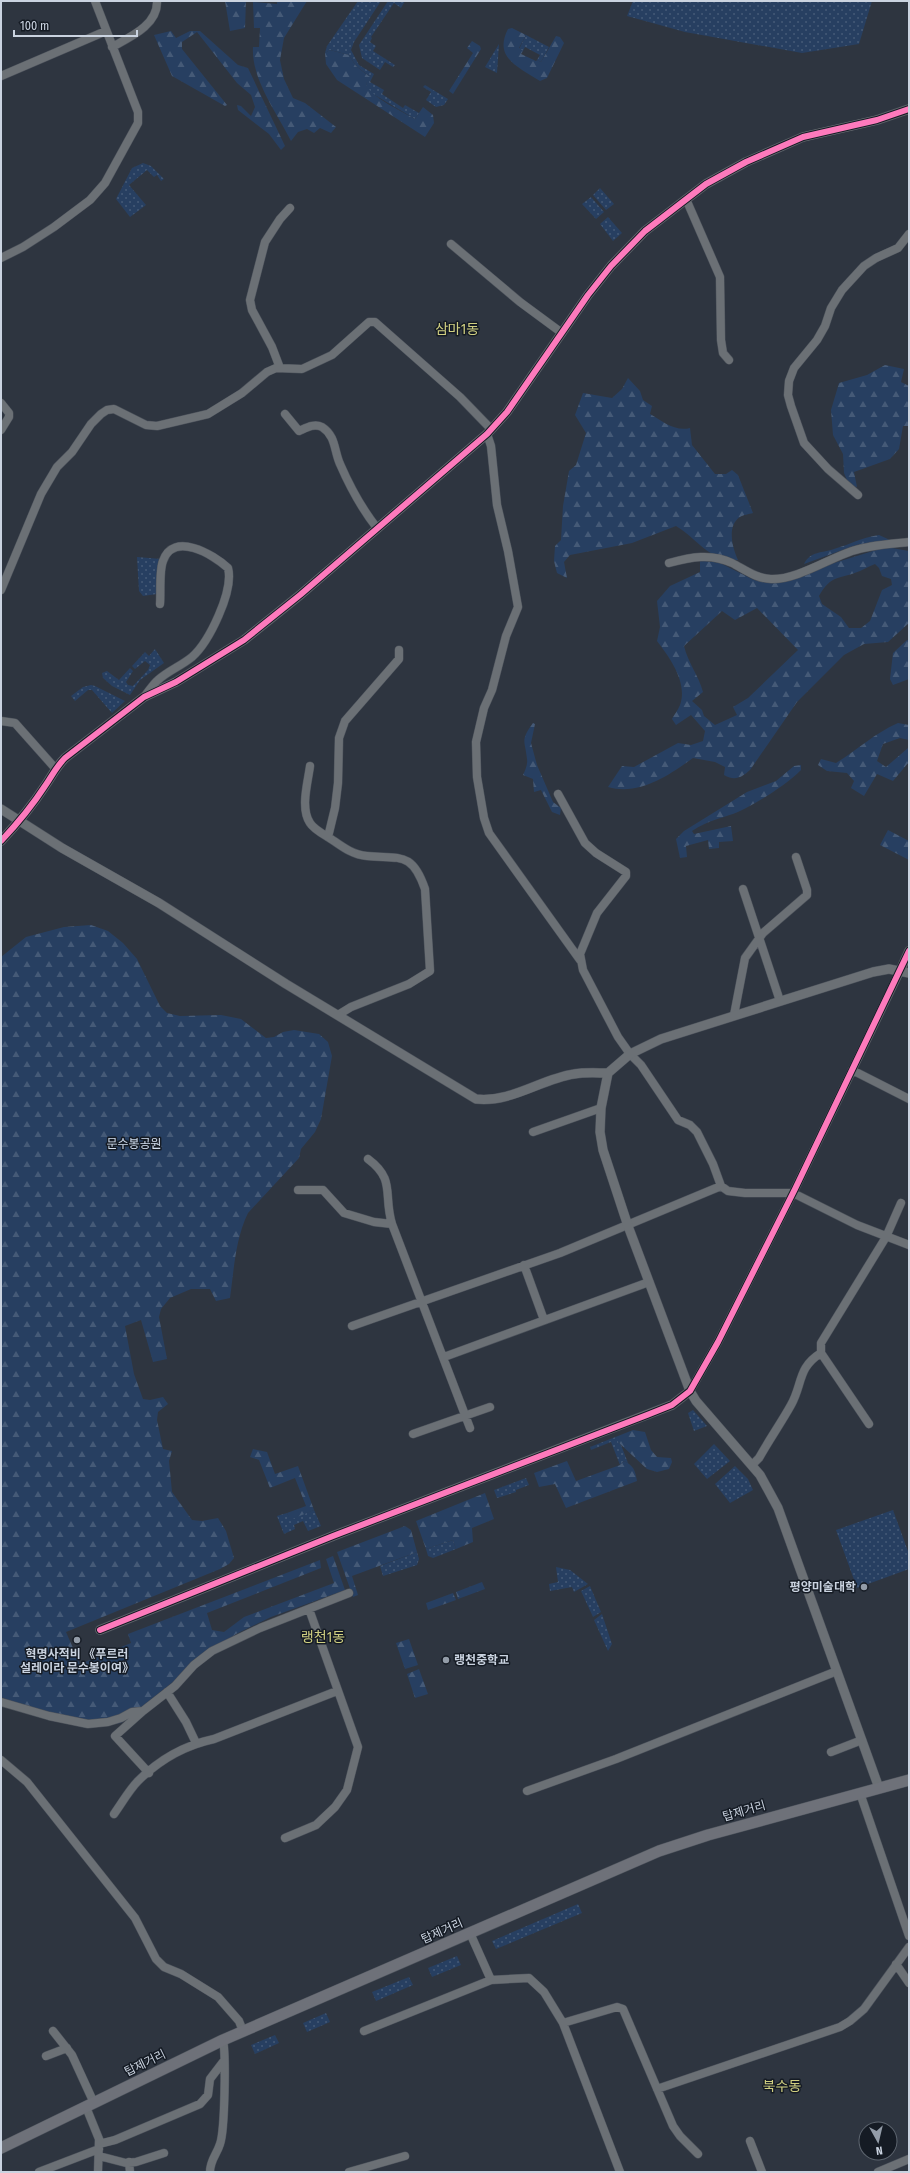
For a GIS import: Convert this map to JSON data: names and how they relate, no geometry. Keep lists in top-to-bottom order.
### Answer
{
  "streets": {
    "main road": ["탑제거리"]
  },
  "districts": ["삼마1동", "랭천1동", "북수동"],
  "parks": ["문수봉공원"],
  "places": ["평양미술대학", "혁명사적비 《푸르러 설레이라 문수봉이여》", "랭천중학교"],
  "scale_bar": "100 m",
  "north": "bottom"
}
